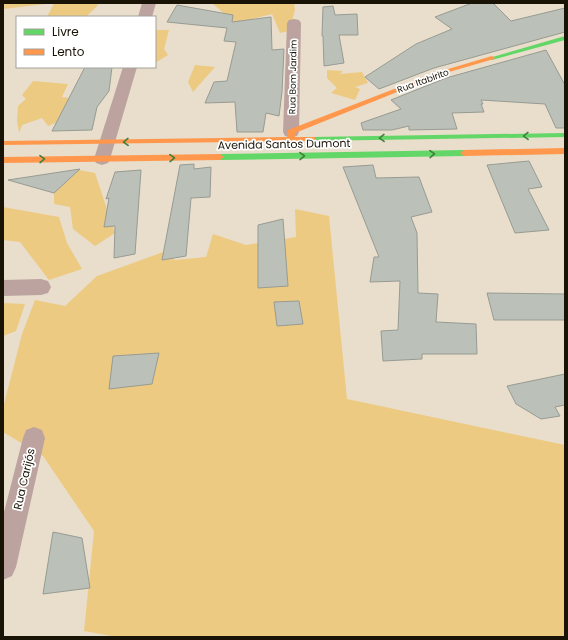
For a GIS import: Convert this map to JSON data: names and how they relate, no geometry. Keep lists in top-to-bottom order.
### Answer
{
  "streets": {
    "main road": ["Rua Itabirito", "Avenida Santos Dumont"],
    "street": ["Rua Bom Jardim", "Rua Carijós"]
  },
  "crossings": [
    ["Rua Bom Jardim", "Rua Itabirito"],
    ["Rua Bom Jardim", "Avenida Santos Dumont"],
    ["Rua Itabirito", "Avenida Santos Dumont"]
  ],
  "legend": ["Livre", "Lento"]
}
